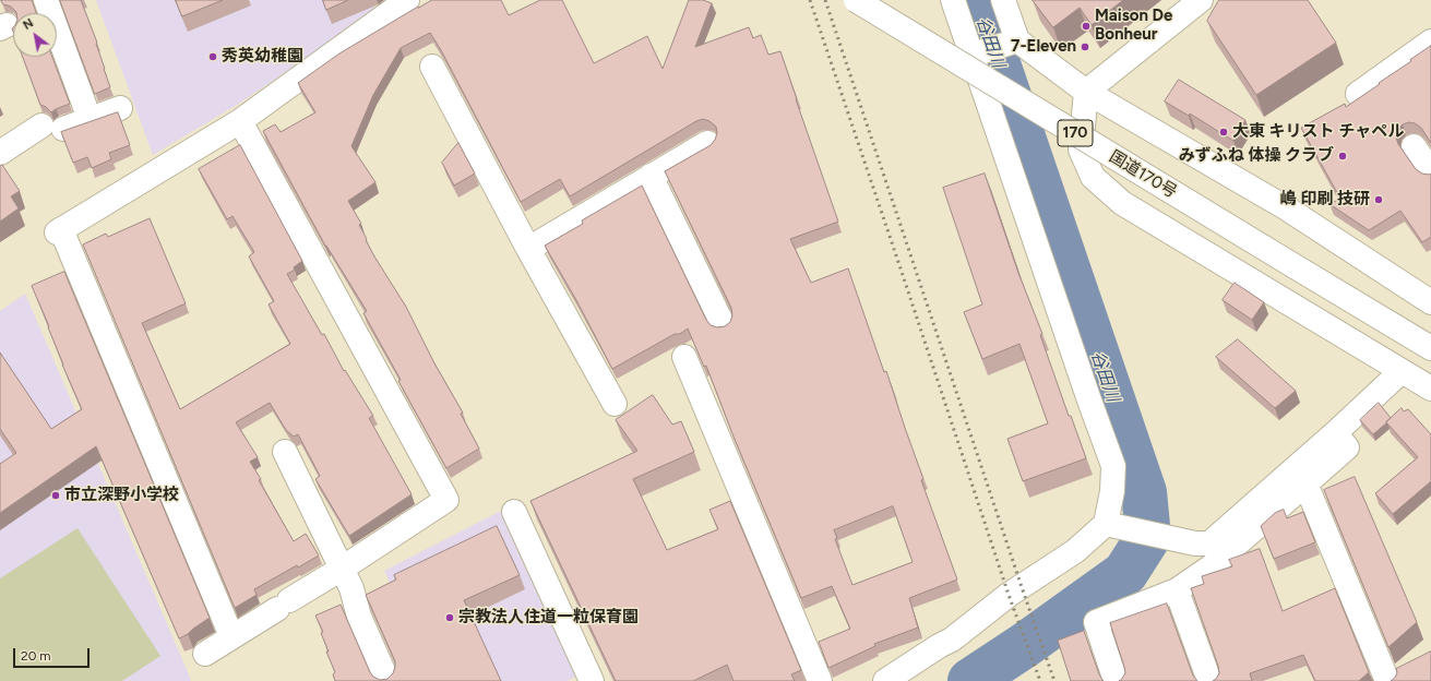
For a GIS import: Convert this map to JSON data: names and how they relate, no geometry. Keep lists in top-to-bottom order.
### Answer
{
  "streets": {
    "main road": ["170", "国道170号"]
  },
  "water": ["谷田川"],
  "places": [
    "Maison De Bonheur",
    "7-Eleven",
    "秀英幼稚園",
    "大東 キリスト チャペル",
    "みずふね 体操 クラブ",
    "嶋 印刷 技研",
    "市立深野小学校",
    "宗教法人住道一粒保育園"
  ],
  "scale_bar": "20 m",
  "north": "top left"
}
